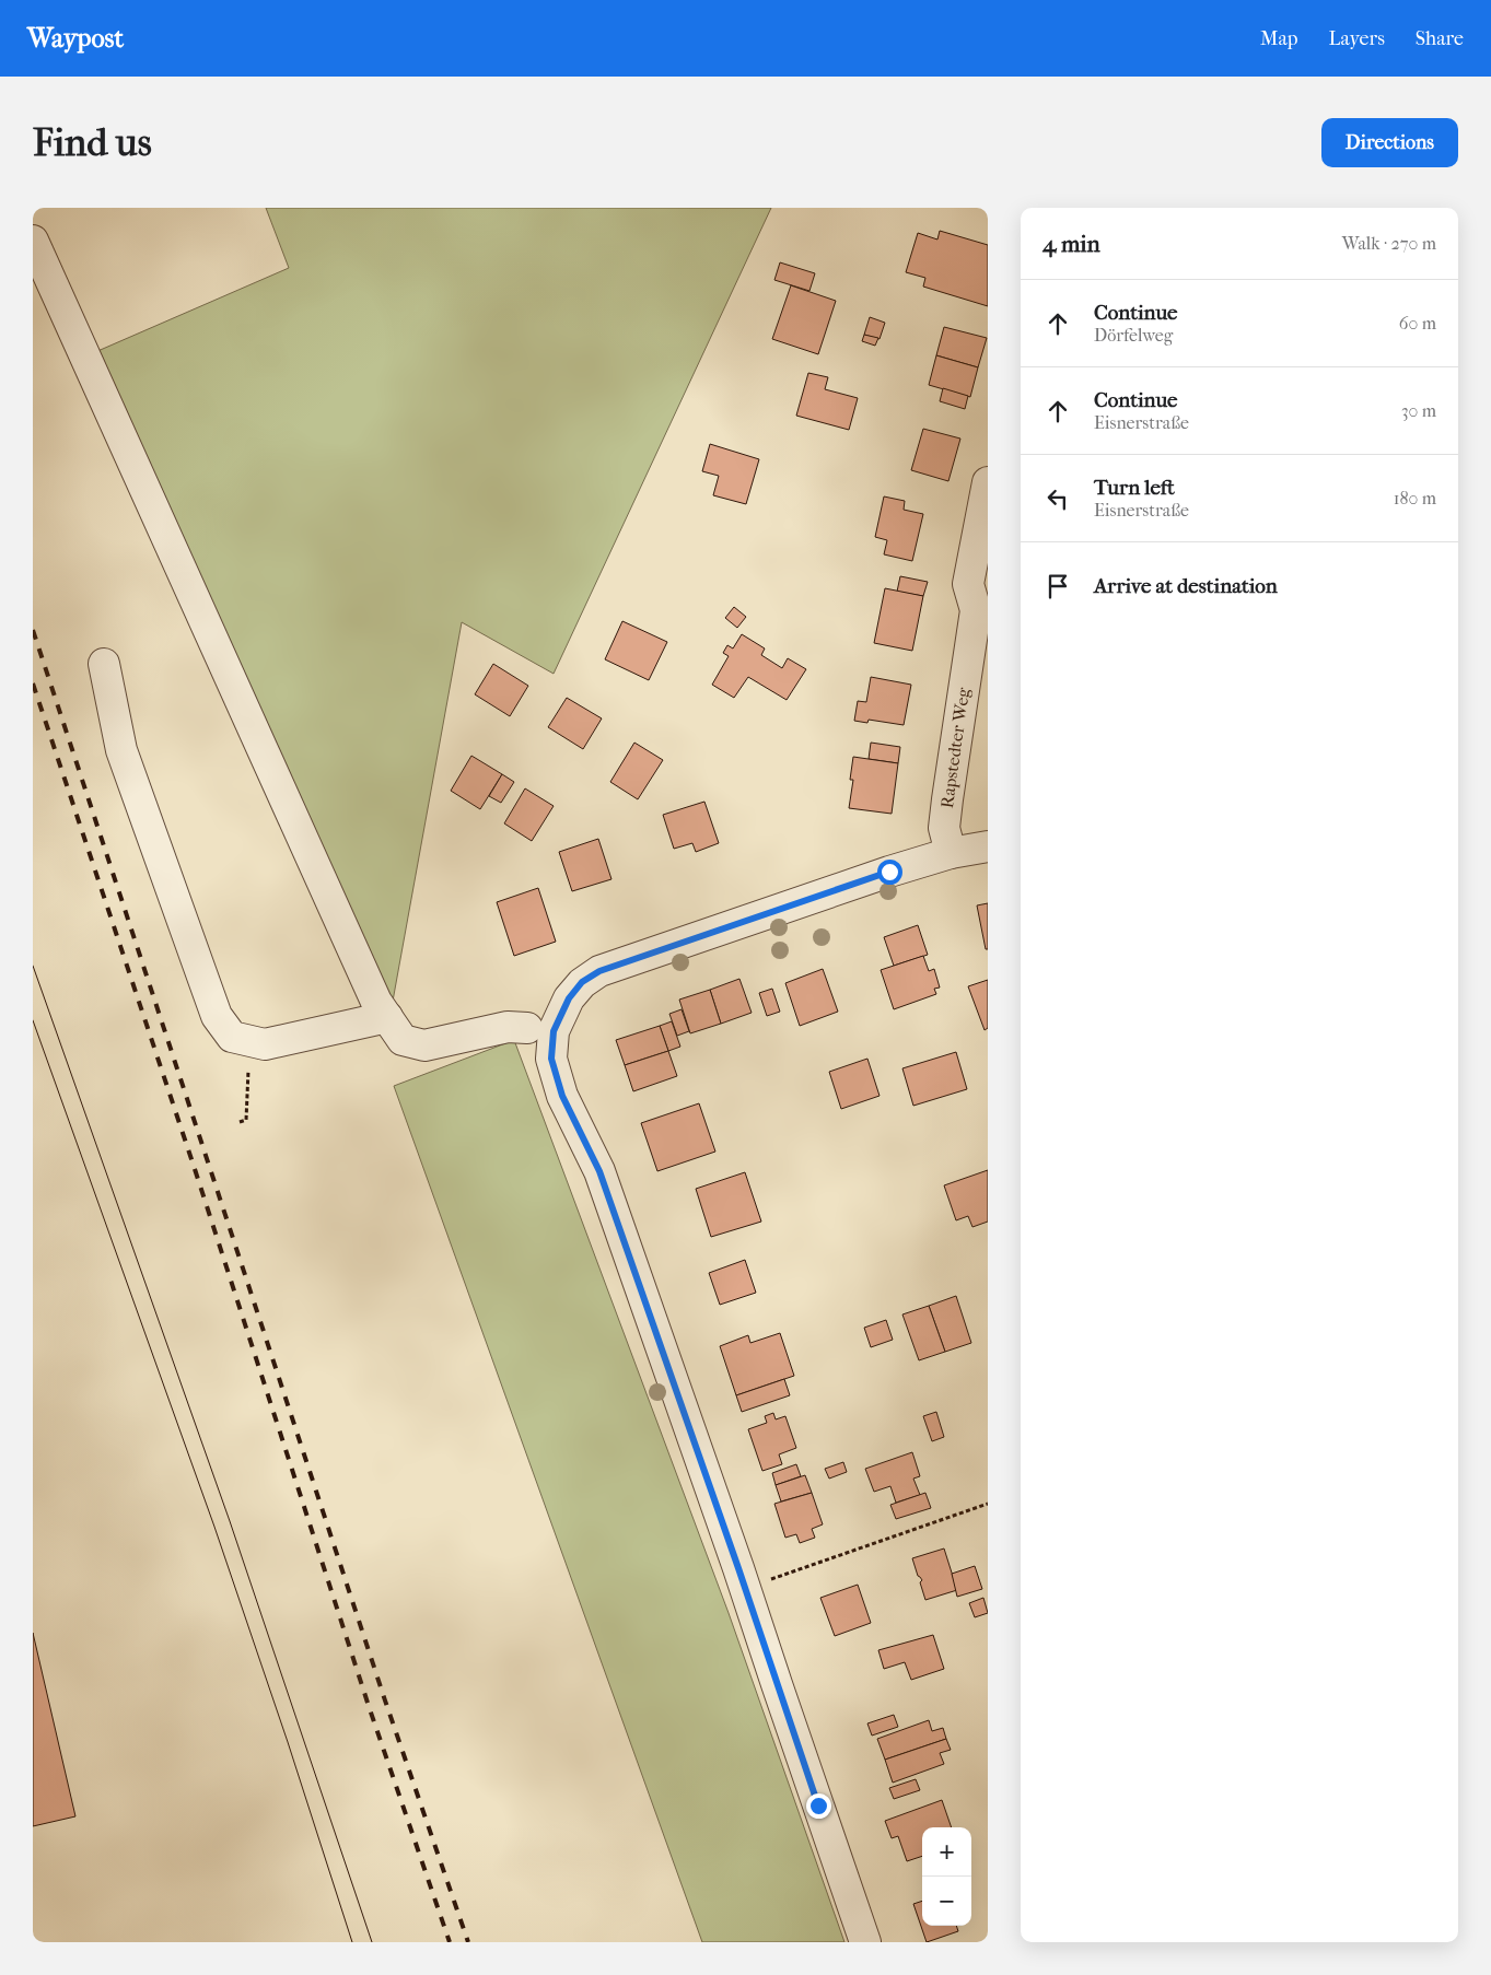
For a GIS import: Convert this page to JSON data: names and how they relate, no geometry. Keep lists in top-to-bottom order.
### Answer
{
  "streets": {
    "street": ["Rapstedter Weg"]
  },
  "page": {
    "header": "Waypost",
    "nav": ["Map", "Layers", "Share"],
    "buttons": "Directions",
    "title": "Find us",
    "heading": ["4 min", "Walk · 270 m"],
    "list": [
      ["Continue", "Dörfelweg", "60 m"],
      ["Continue", "Eisnerstraße", "30 m"],
      ["Turn left", "Eisnerstraße", "180 m"],
      "Arrive at destination"
    ],
    "map_buttons": ["+", "−"]
  }
}
